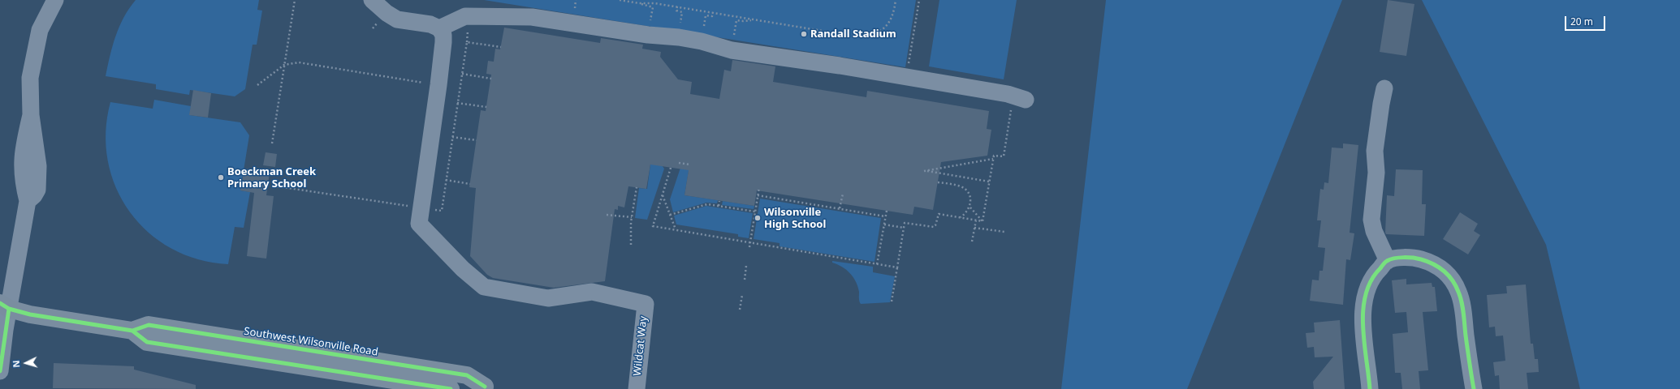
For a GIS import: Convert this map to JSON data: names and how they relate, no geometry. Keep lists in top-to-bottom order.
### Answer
{
  "streets": {
    "main road": ["Southwest Wilsonville Road"],
    "street": ["Wildcat Way"]
  },
  "places": ["Randall Stadium", "Boeckman Creek Primary School", "Wilsonville High School"],
  "scale_bar": "20 m",
  "north": "left"
}
